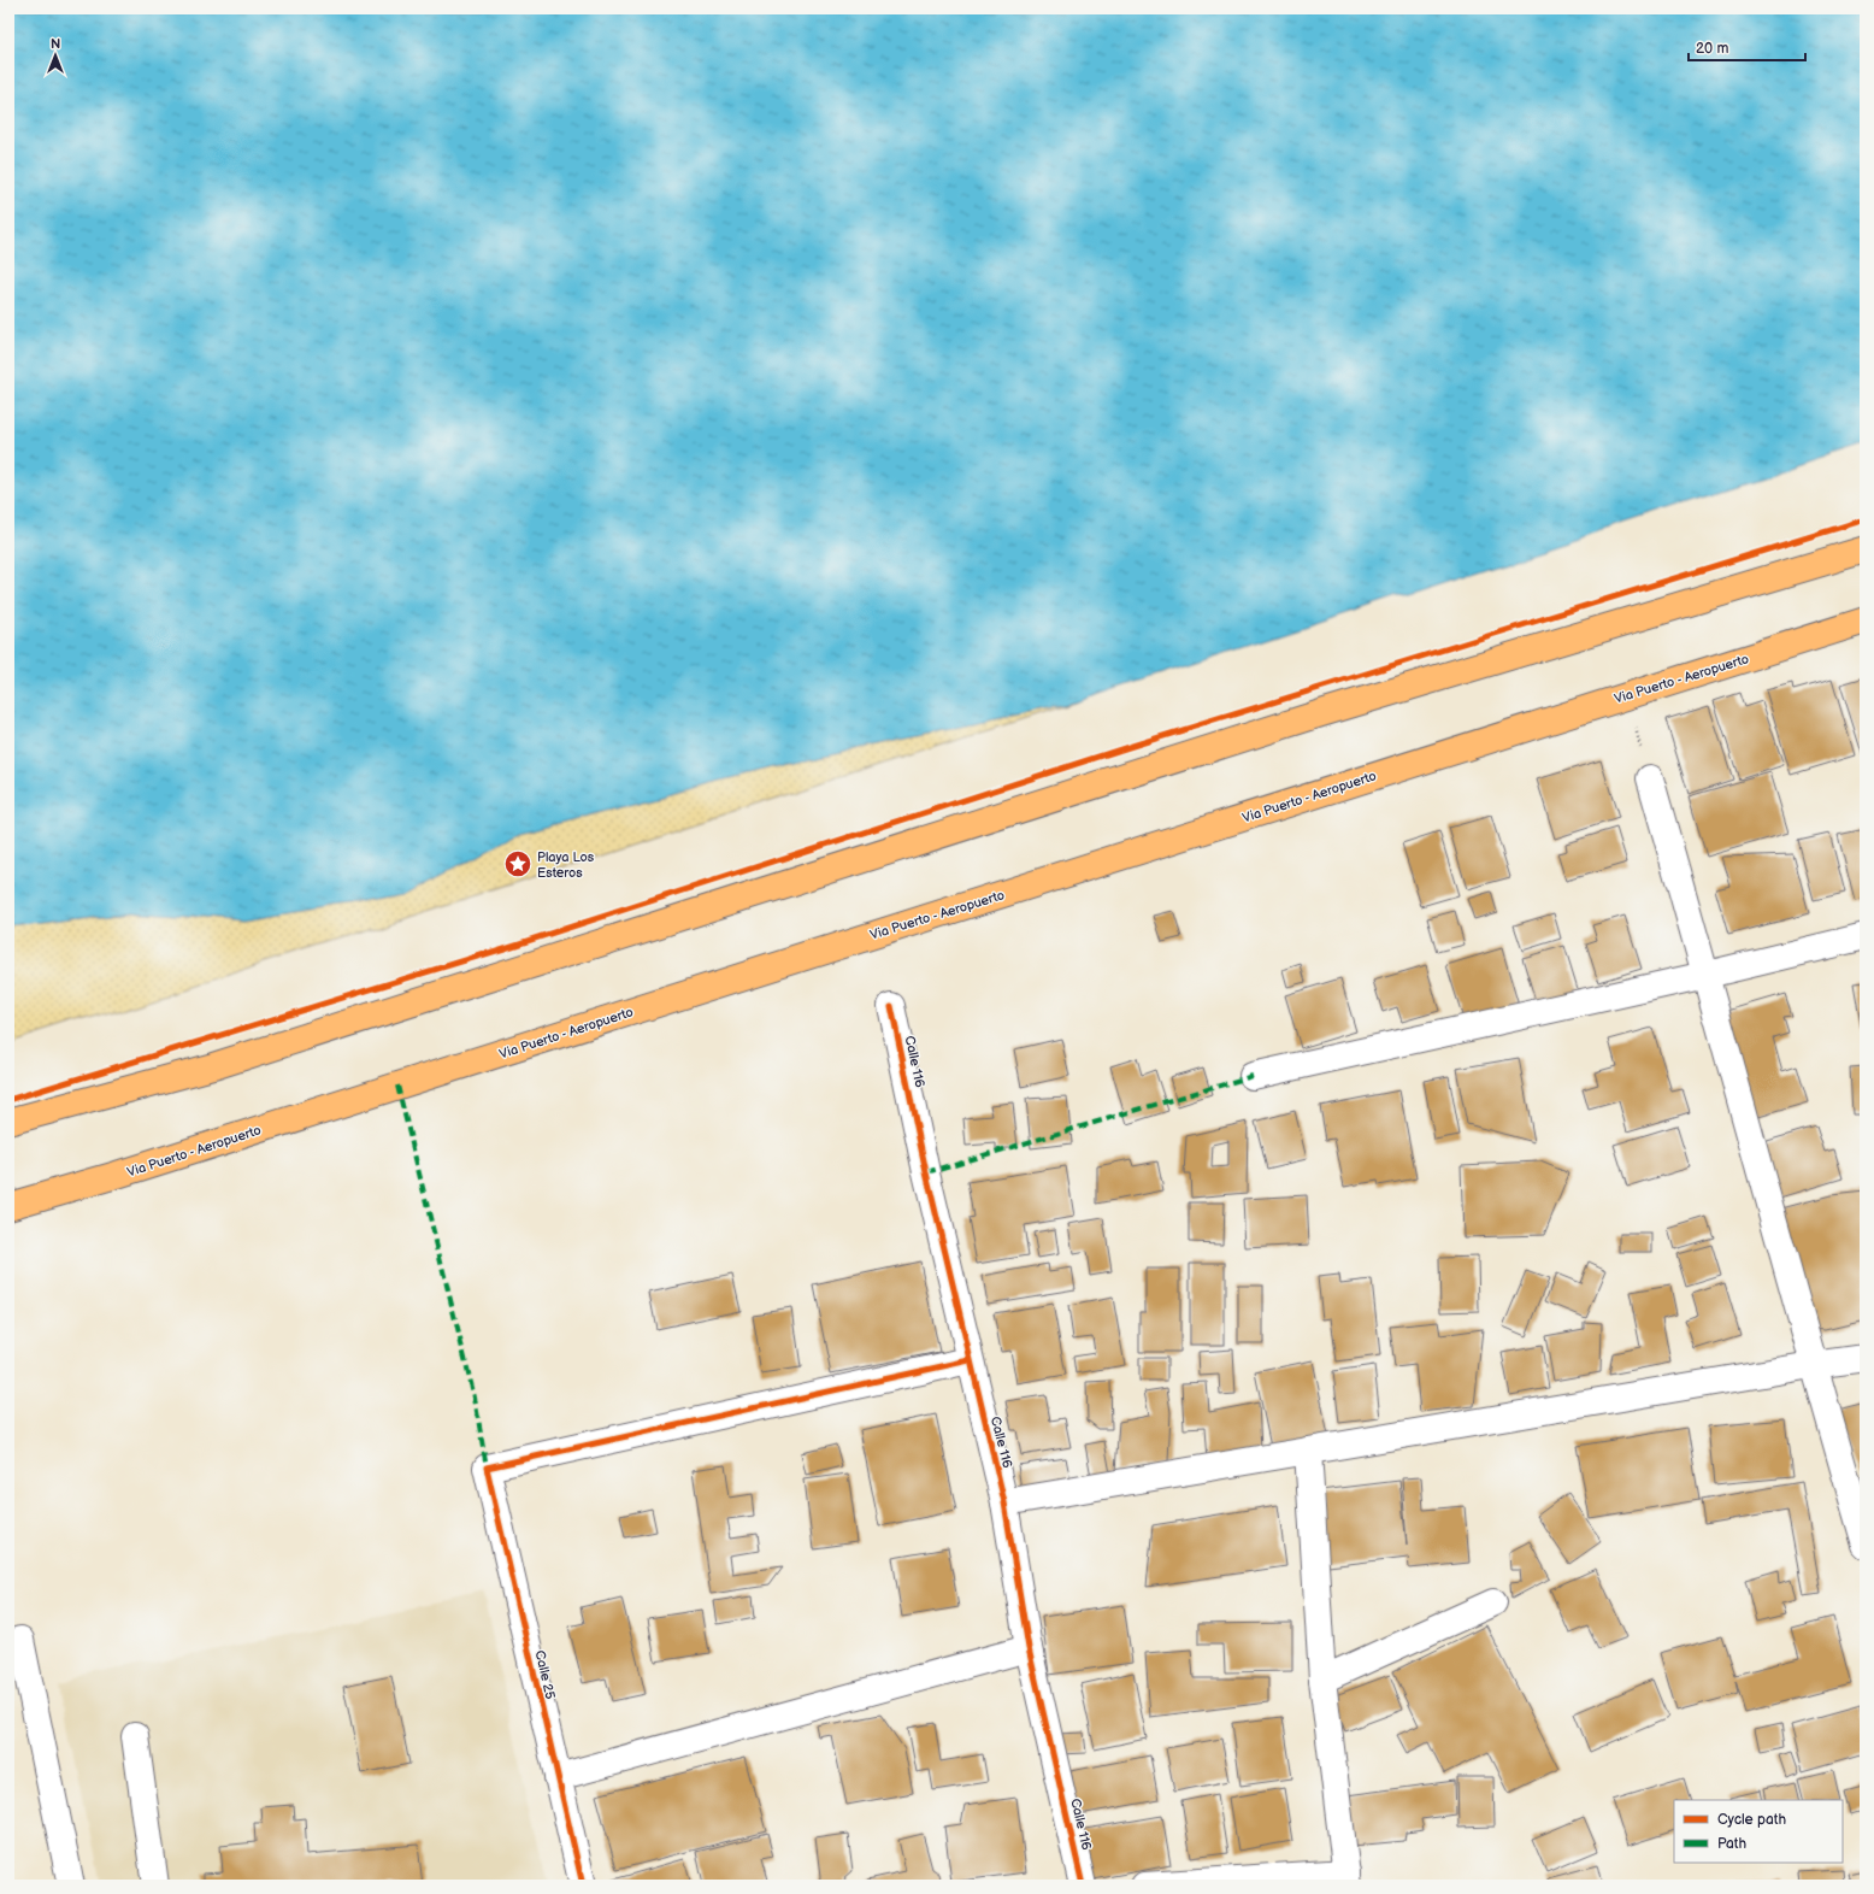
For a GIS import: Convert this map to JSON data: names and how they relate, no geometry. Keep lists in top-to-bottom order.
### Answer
{
  "streets": {
    "main road": ["Via Puerto - Aeropuerto"],
    "street": ["Calle 116", "Calle 25"]
  },
  "crossings": [
    ["Calle 116", "Calle 25"]
  ],
  "places": {
    "place": ["Playa Los Esteros"]
  },
  "legend": ["Cycle path", "Path"],
  "scale_bar": "20 m",
  "north": "top"
}
